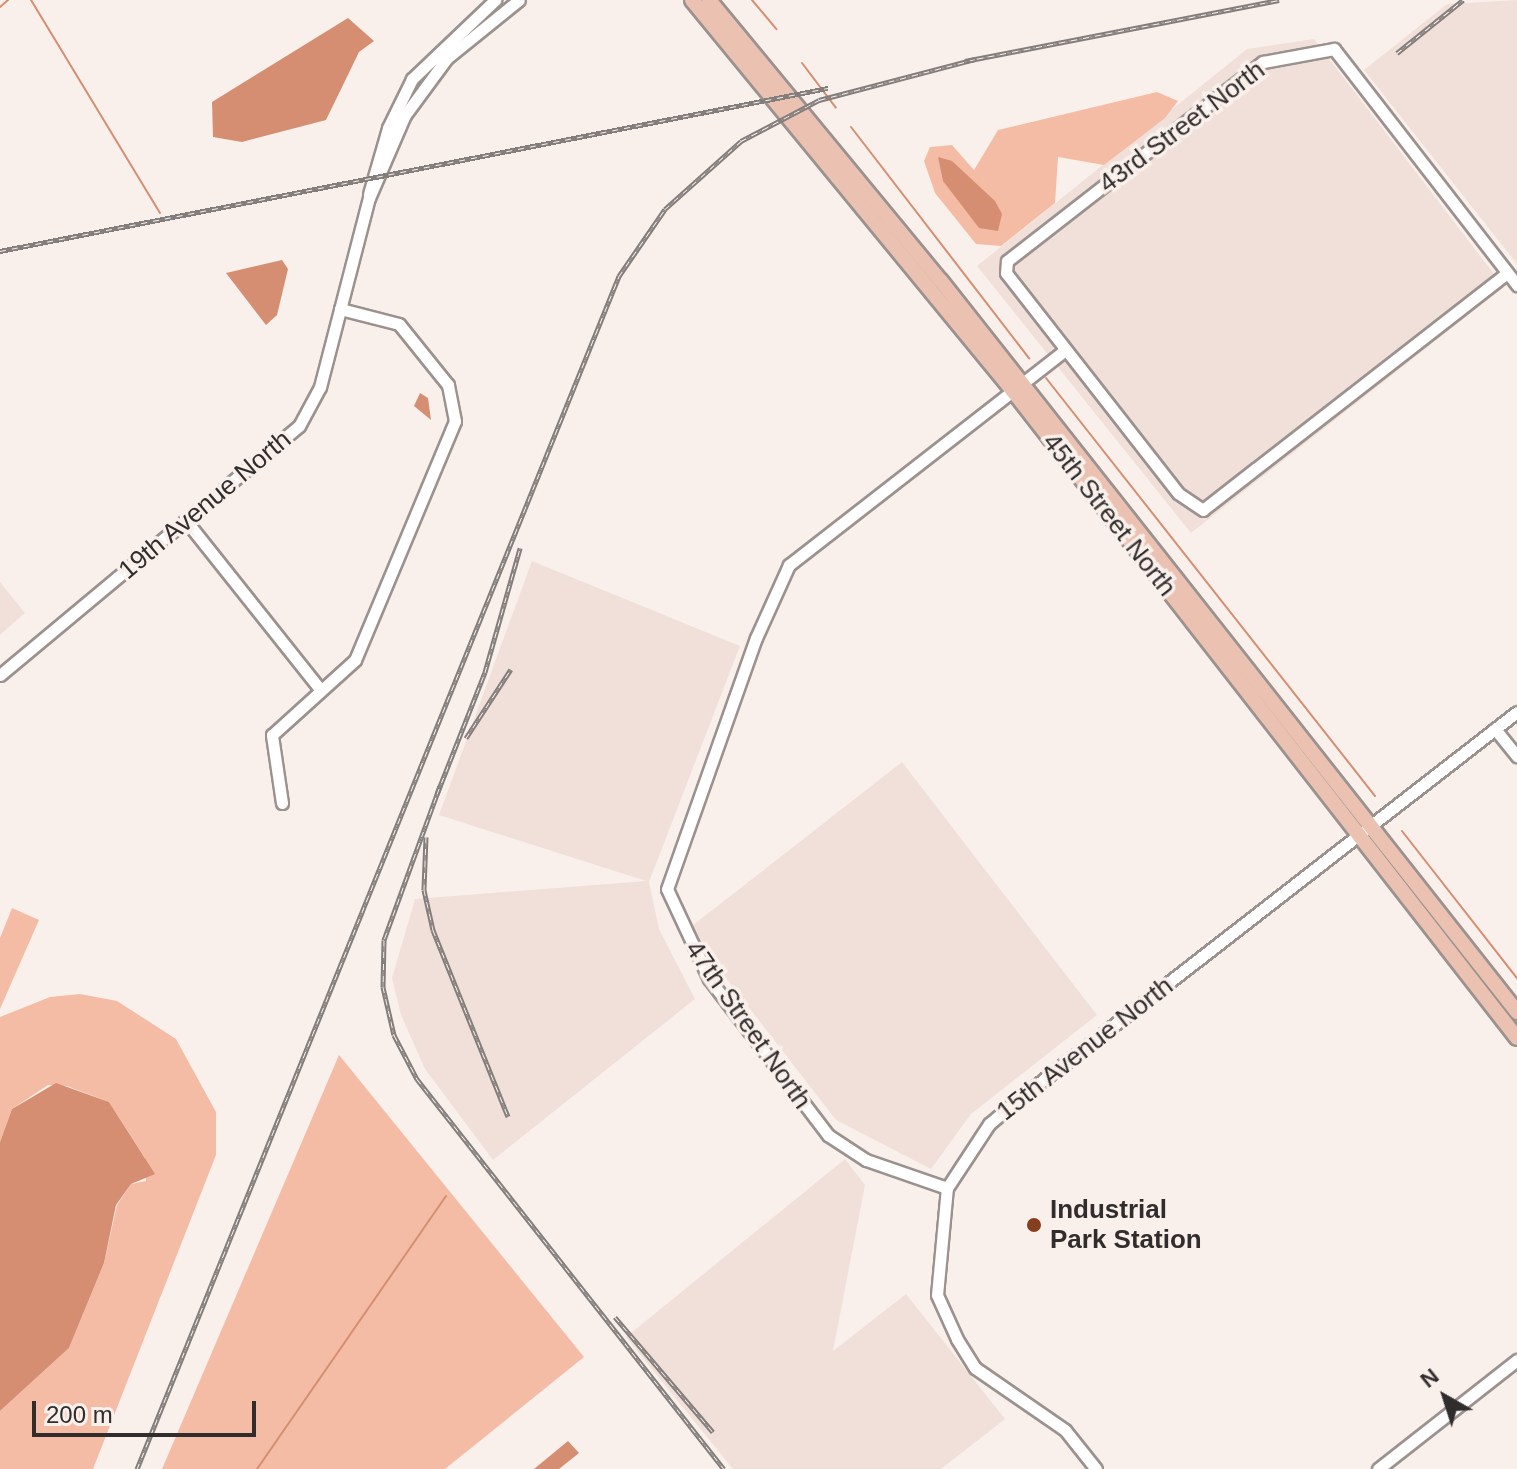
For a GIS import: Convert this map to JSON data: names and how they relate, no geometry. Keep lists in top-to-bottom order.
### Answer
{
  "streets": {
    "main road": ["45th Street North"],
    "street": [
      "43rd Street North",
      "19th Avenue North",
      "47th Street North",
      "15th Avenue North"
    ]
  },
  "crossings": [
    ["45th Street North", "47th Street North"],
    ["45th Street North", "15th Avenue North"],
    ["47th Street North", "15th Avenue North"]
  ],
  "places": ["Industrial Park Station"],
  "scale_bar": "200 m",
  "north": "top left"
}
